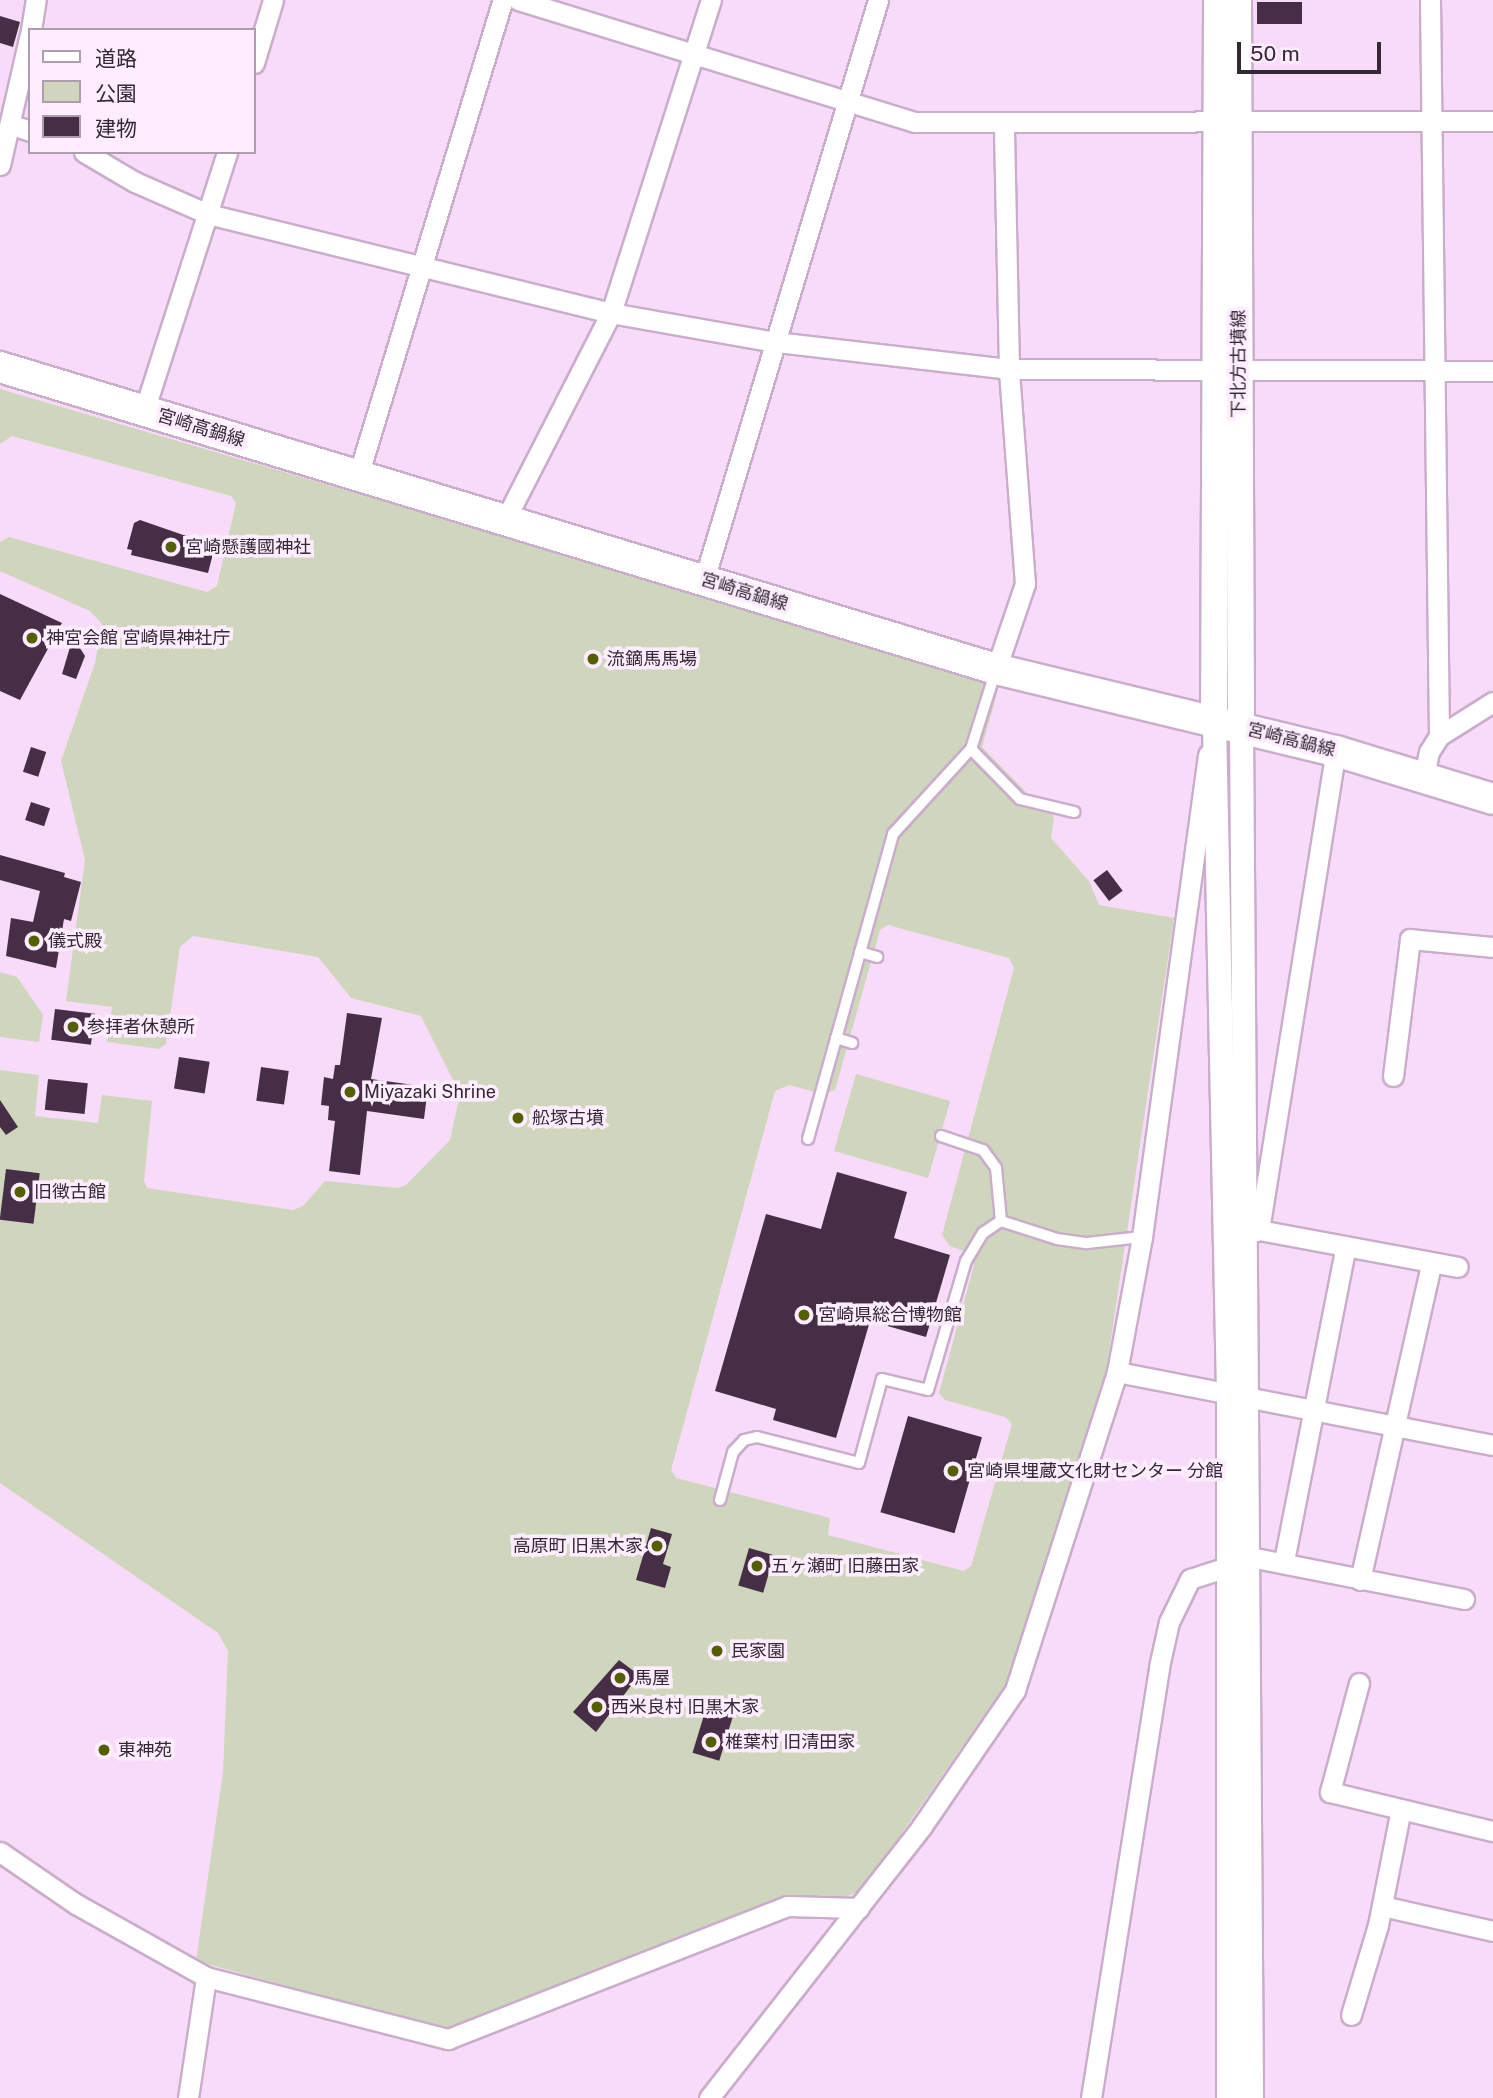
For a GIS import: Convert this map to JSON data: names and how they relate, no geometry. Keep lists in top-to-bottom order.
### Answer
{
  "streets": {
    "main road": ["下北方古墳線", "宮崎高鍋線"]
  },
  "crossings": [
    ["下北方古墳線", "宮崎高鍋線"]
  ],
  "places": [
    "宮崎懸護國神社",
    "神宮会館 宮崎県神社庁",
    "流鏑馬馬場",
    "儀式殿",
    "参拝者休憩所",
    "Miyazaki Shrine",
    "舩塚古墳",
    "旧徴古館",
    "宮崎県総合博物館",
    "宮崎県埋蔵文化財センター 分館",
    "高原町 旧黒木家",
    "五ヶ瀬町 旧藤田家",
    "民家園",
    "馬屋",
    "西米良村 旧黒木家",
    "椎葉村 旧清田家",
    "東神苑"
  ],
  "legend": ["道路", "公園", "建物"],
  "scale_bar": "50 m"
}
